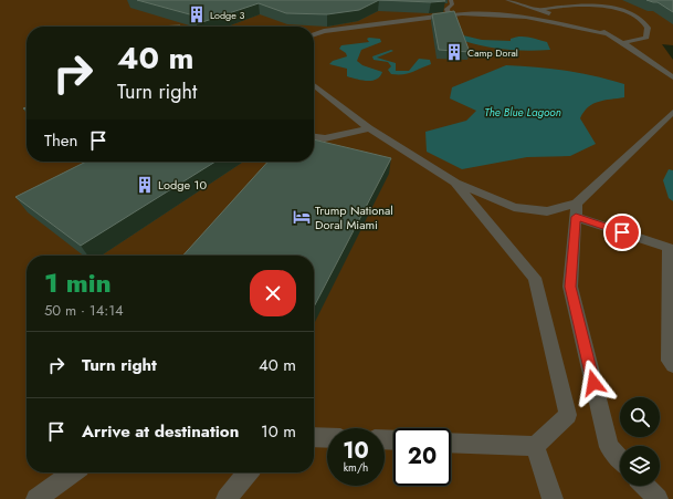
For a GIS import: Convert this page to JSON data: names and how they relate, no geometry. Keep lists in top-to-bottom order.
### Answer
{
  "water": ["The Blue Lagoon"],
  "places": {
    "building": ["Lodge 3", "Camp Doral", "Lodge 10"],
    "hotel": ["Trump National Doral Miami"]
  },
  "page": {
    "turn": ["40 m", "Turn right"],
    "then": "Then",
    "heading": ["1 min", "50 m · 14:14"],
    "list": [
      {
        "name": "Turn right",
        "value": "40 m"
      },
      {
        "name": "Arrive at destination",
        "value": "10 m"
      }
    ],
    "speed": "10 km/h",
    "limit": "20"
  }
}
